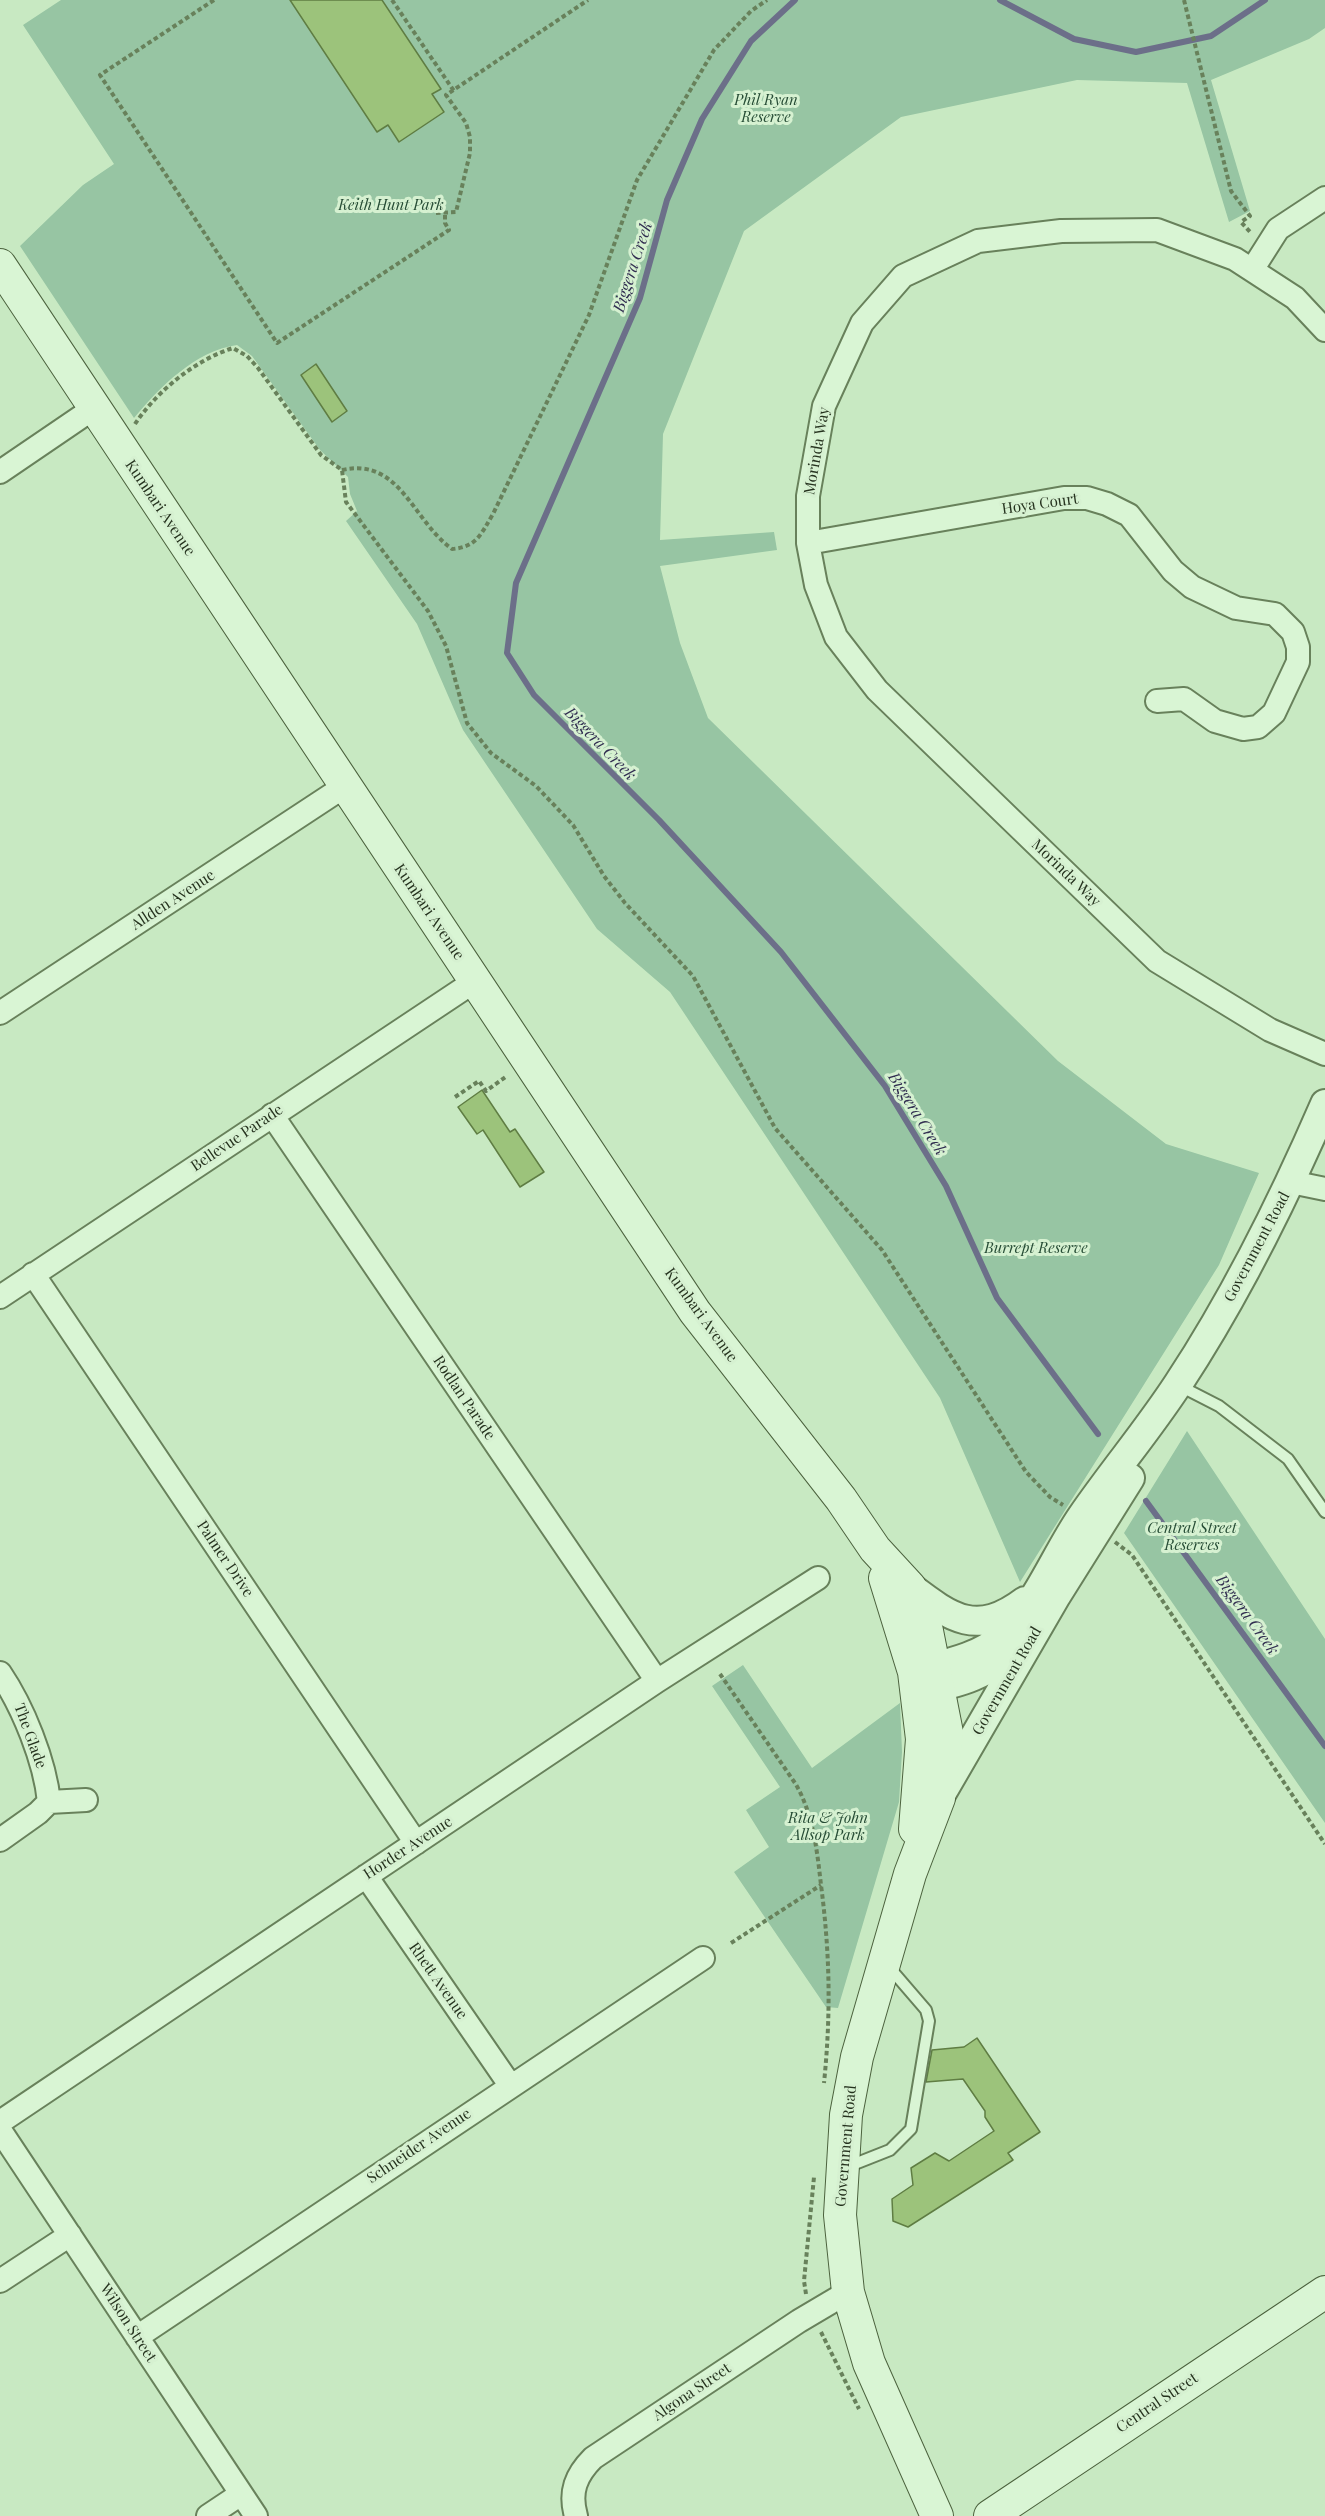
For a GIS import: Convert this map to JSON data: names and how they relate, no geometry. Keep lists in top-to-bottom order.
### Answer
{
  "streets": {
    "main road": ["Kumbari Avenue", "Government Road", "Central Street"],
    "street": [
      "Morinda Way",
      "Hoya Court",
      "Allden Avenue",
      "Bellevue Parade",
      "Rodlan Parade",
      "Palmer Drive",
      "The Glade",
      "Horder Avenue",
      "Rhett Avenue",
      "Schneider Avenue",
      "Wilson Street",
      "Algona Street"
    ]
  },
  "crossings": [
    ["Morinda Way", "Hoya Court"],
    ["Kumbari Avenue", "Allden Avenue"],
    ["Kumbari Avenue", "Bellevue Parade"],
    ["Kumbari Avenue", "Government Road"],
    ["Bellevue Parade", "Rodlan Parade"],
    ["Bellevue Parade", "Palmer Drive"],
    ["Government Road", "Algona Street"],
    ["Rodlan Parade", "Horder Avenue"],
    ["Palmer Drive", "Horder Avenue"],
    ["Horder Avenue", "Rhett Avenue"],
    ["Rhett Avenue", "Schneider Avenue"],
    ["Schneider Avenue", "Wilson Street"]
  ],
  "water": ["Biggera Creek"],
  "parks": [
    "Phil Ryan Reserve",
    "Keith Hunt Park",
    "Burrept Reserve",
    "Central Street Reserves",
    "Rita & John Allsop Park"
  ]
}
